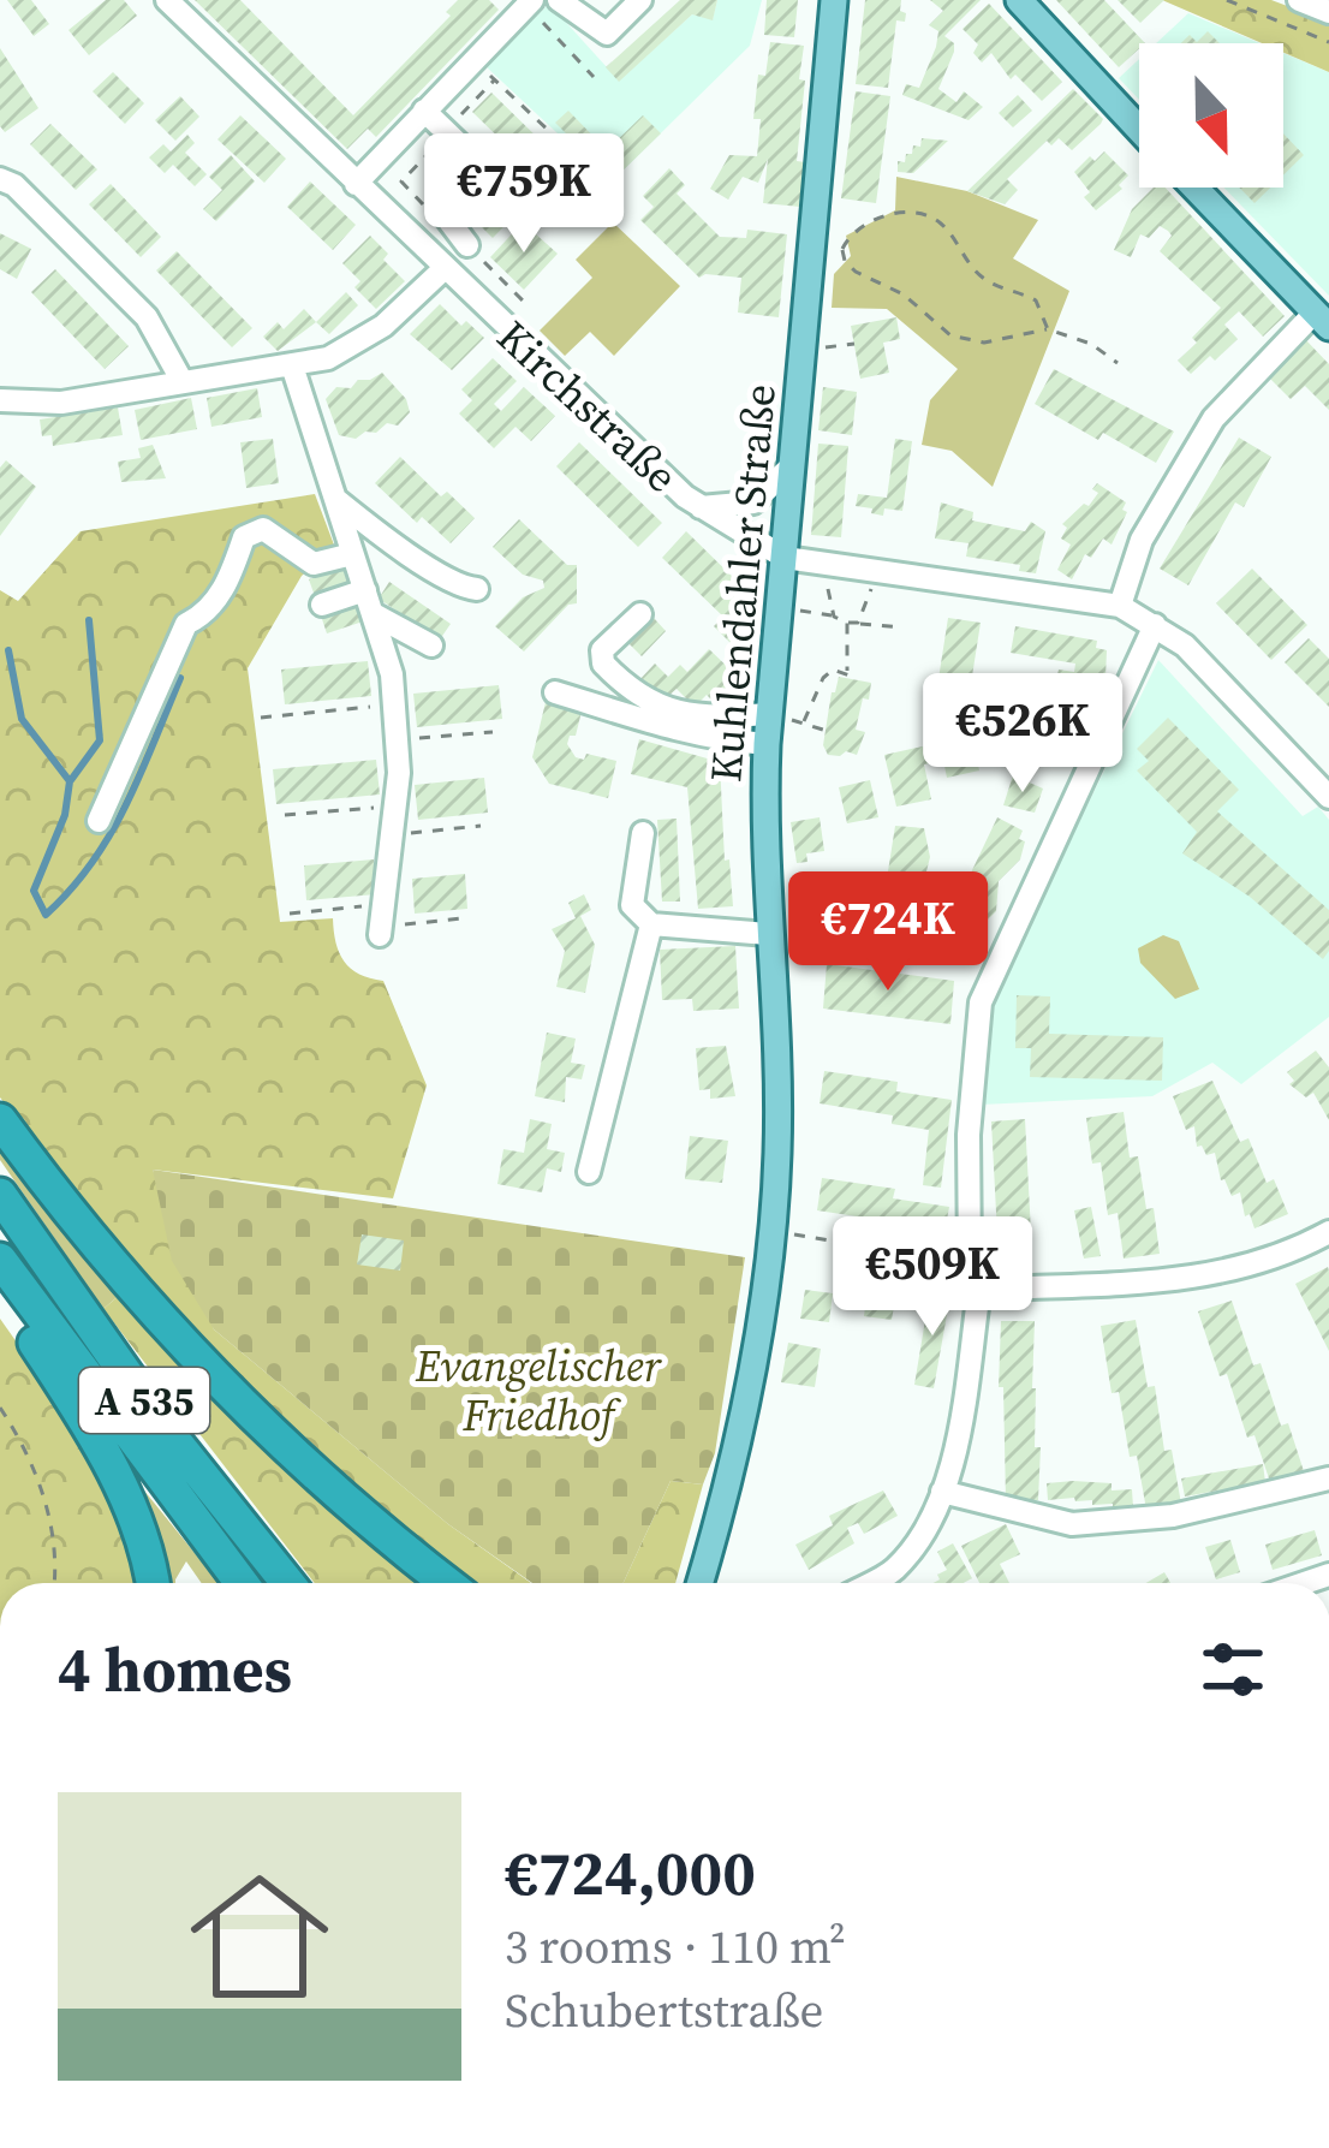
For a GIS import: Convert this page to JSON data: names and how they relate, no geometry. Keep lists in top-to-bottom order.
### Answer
{
  "streets": {
    "highway": ["A 535"],
    "main road": ["Kuhlendahler Straße"],
    "street": ["Kirchstraße"]
  },
  "crossings": [
    ["Kirchstraße", "Kuhlendahler Straße"]
  ],
  "parks": ["Evangelischer Friedhof"],
  "north": "bottom",
  "page": {
    "price": [
      "€759K",
      "€526K",
      "€724K",
      "€509K"
    ],
    "heading": "4 homes",
    "list": [
      {
        "name": "€724,000",
        "note": "3 rooms · 110 m² · Schubertstraße"
      }
    ]
  }
}
